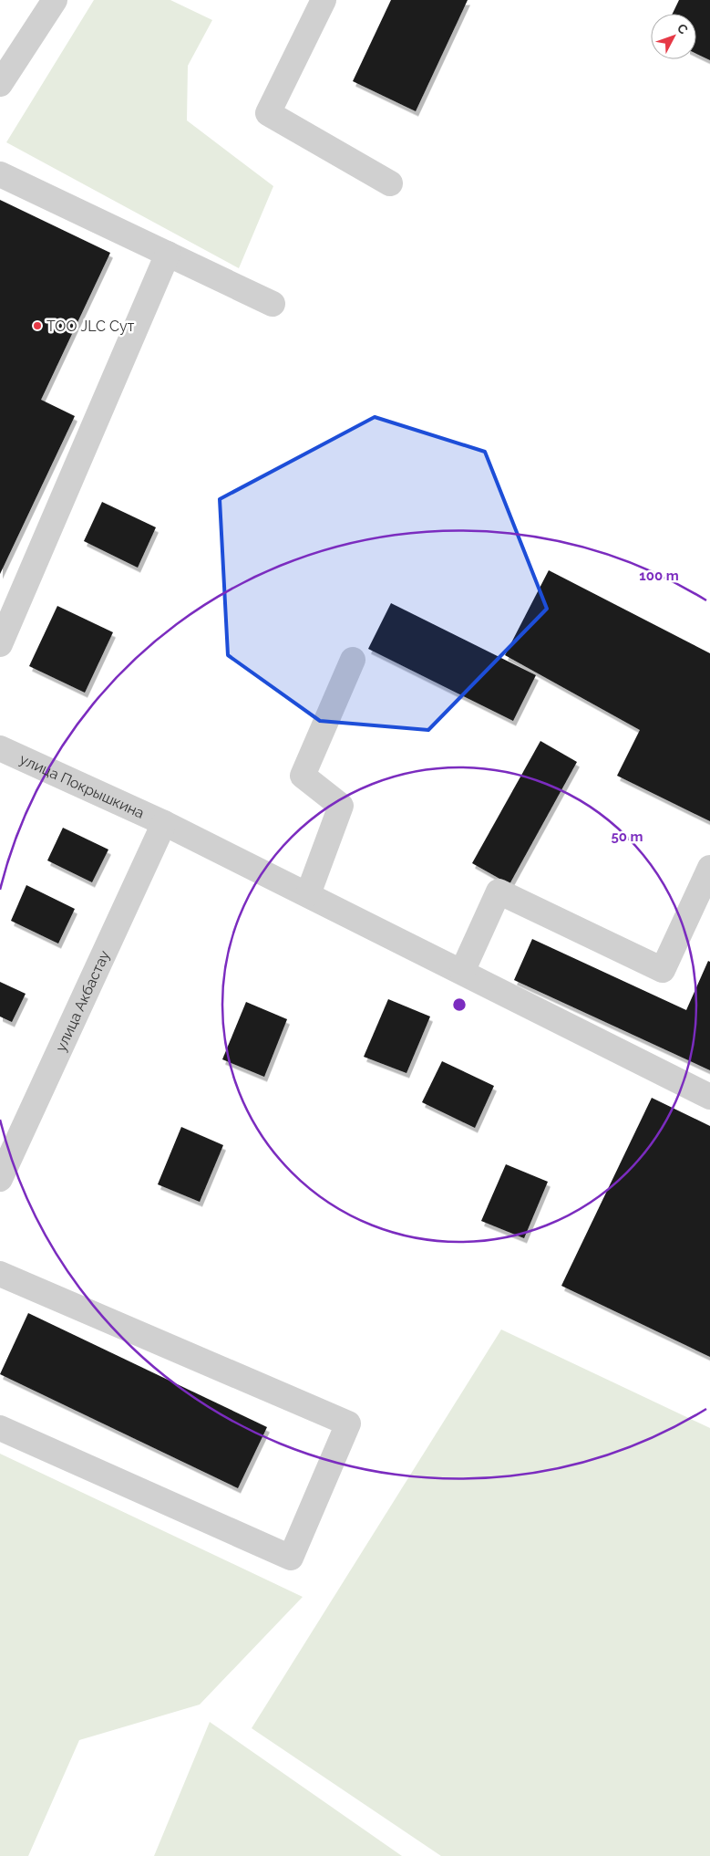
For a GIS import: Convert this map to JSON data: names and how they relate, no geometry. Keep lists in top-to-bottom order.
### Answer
{
  "streets": {
    "street": ["улица Покрышкина", "улица Акбастау"]
  },
  "crossings": [
    ["улица Покрышкина", "улица Акбастау"]
  ],
  "places": ["ТОО JLC Сут"],
  "north": "top right",
  "rings": ["100 m", "50 m"]
}
